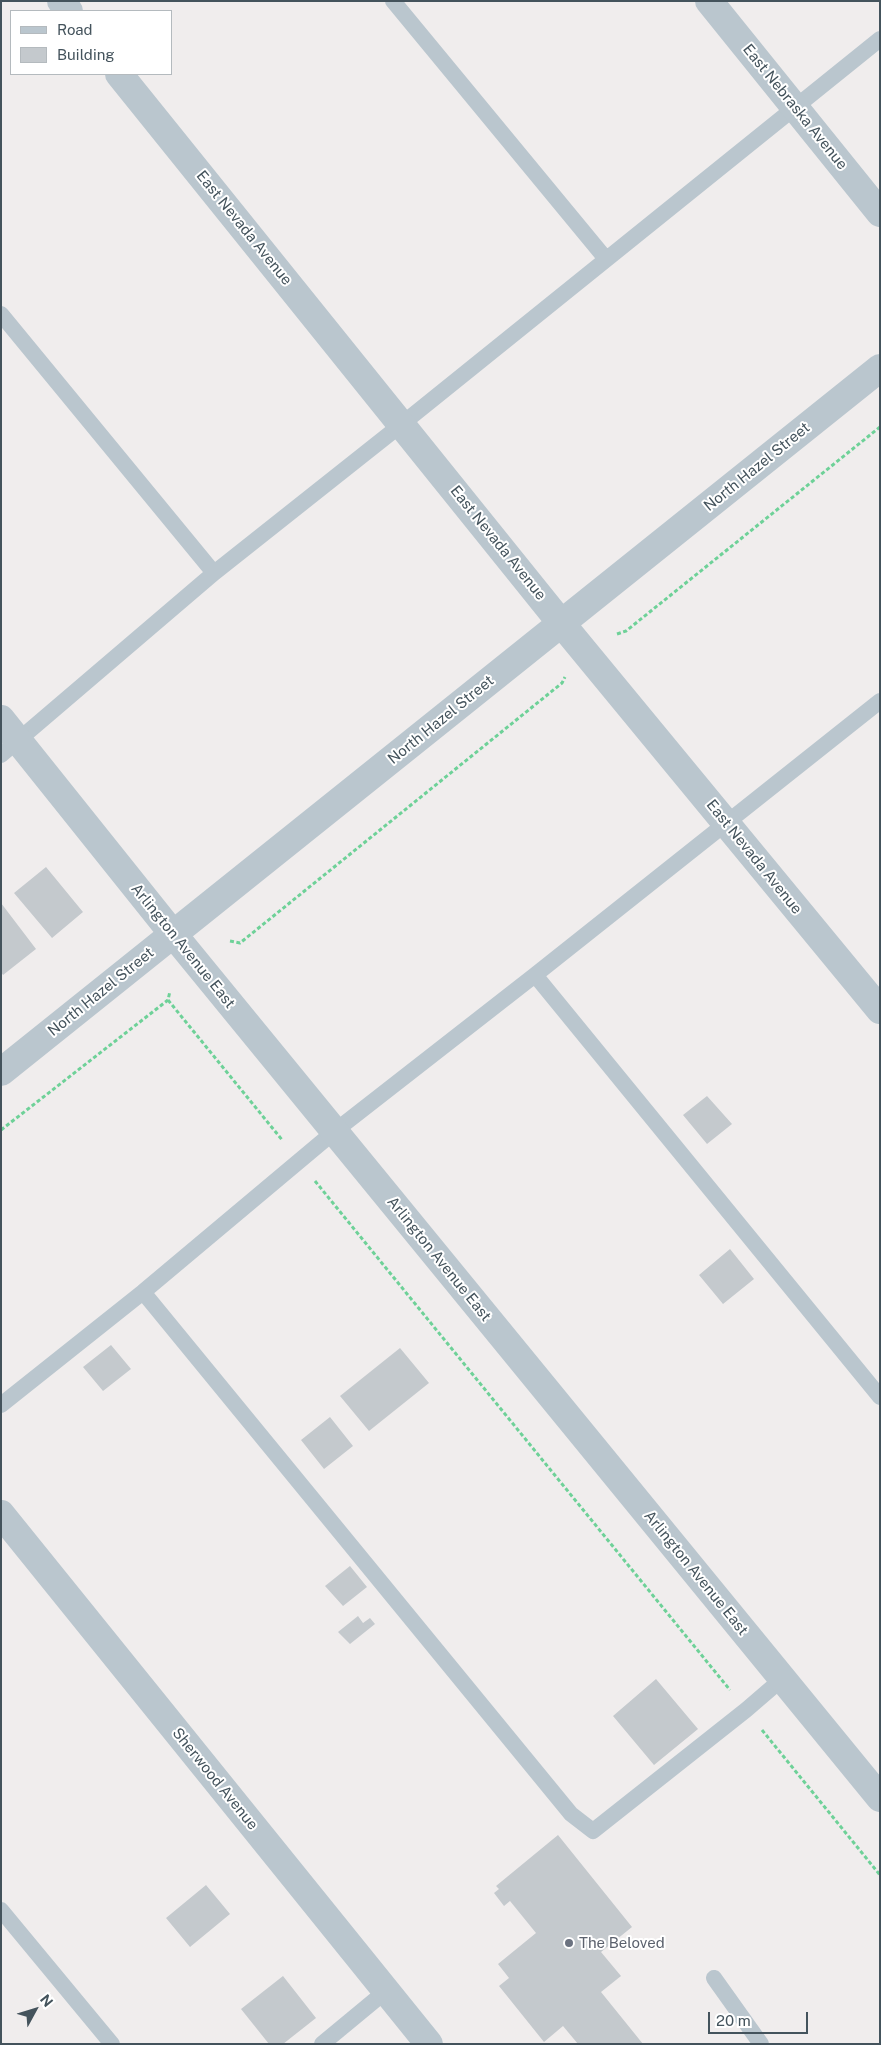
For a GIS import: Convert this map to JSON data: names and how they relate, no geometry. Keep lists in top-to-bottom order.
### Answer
{
  "streets": {
    "street": [
      "East Nebraska Avenue",
      "East Nevada Avenue",
      "North Hazel Street",
      "Arlington Avenue East",
      "Sherwood Avenue"
    ]
  },
  "crossings": [
    ["East Nevada Avenue", "North Hazel Street"],
    ["North Hazel Street", "Arlington Avenue East"]
  ],
  "places": ["The Beloved"],
  "legend": ["Road", "Building"],
  "scale_bar": "20 m",
  "north": "top right"
}
